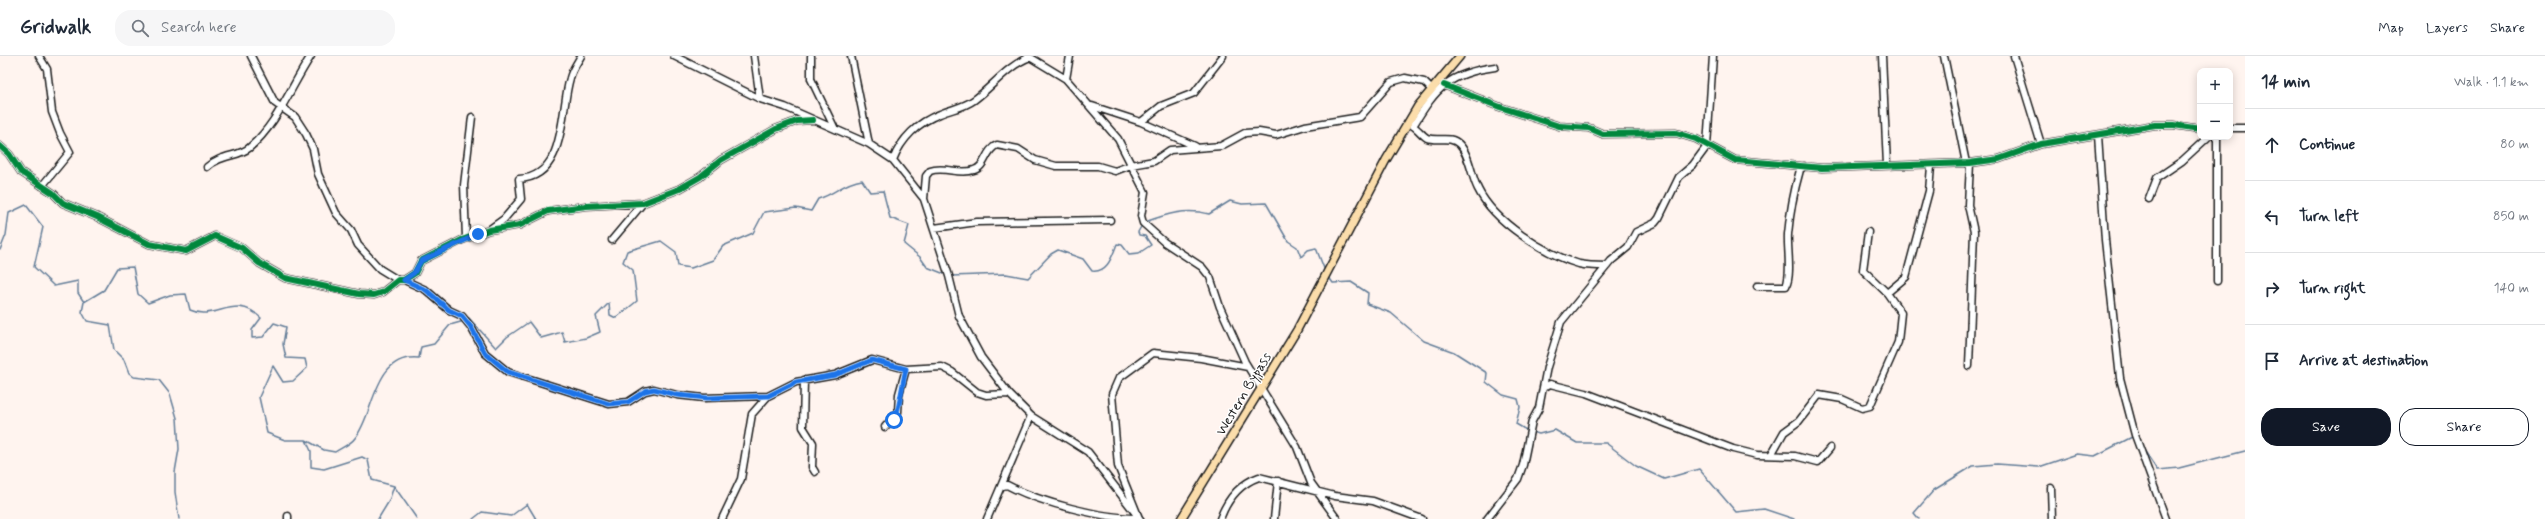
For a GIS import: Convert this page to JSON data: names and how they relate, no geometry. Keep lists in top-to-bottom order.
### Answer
{
  "streets": {
    "main road": ["Western Bypass"]
  },
  "page": {
    "header": "Gridwalk",
    "search": "Search here",
    "nav": ["Map", "Layers", "Share"],
    "heading": ["14 min", "Walk · 1.1 km"],
    "map_buttons": ["+", "−"],
    "list": [
      ["Continue", "80 m"],
      ["Turn left", "850 m"],
      ["Turn right", "140 m"],
      "Arrive at destination"
    ],
    "buttons": ["Save", "Share"]
  }
}
